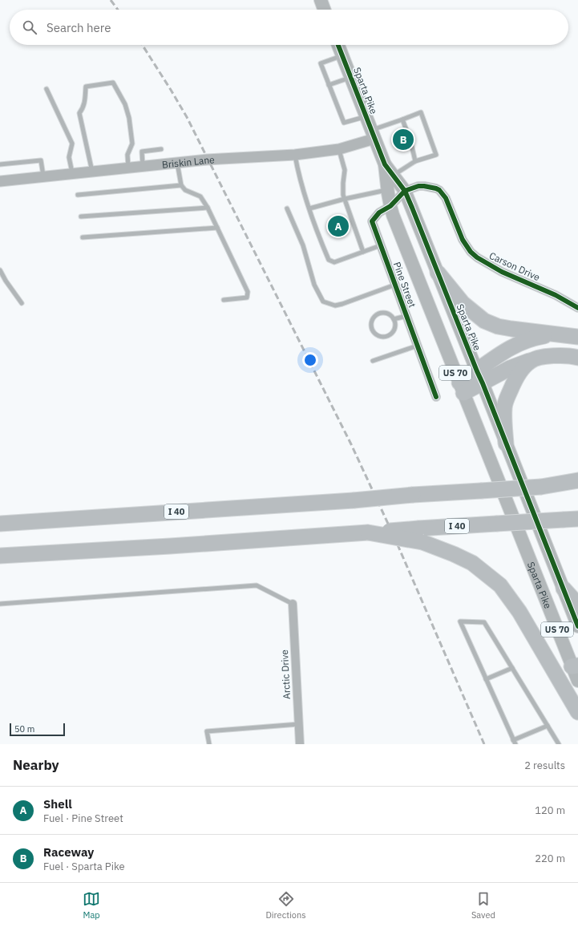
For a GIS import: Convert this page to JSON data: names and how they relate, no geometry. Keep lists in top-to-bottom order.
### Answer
{
  "streets": {
    "highway": ["I 40"],
    "main road": ["Sparta Pike", "US 70"],
    "street": [
      "Briskin Lane",
      "Carson Drive",
      "Pine Street",
      "Arctic Drive"
    ]
  },
  "crossings": [
    ["Sparta Pike", "Briskin Lane"],
    ["Sparta Pike", "Carson Drive"],
    ["Sparta Pike", "Pine Street"],
    ["Carson Drive", "Pine Street"]
  ],
  "scale_bar": "50 m",
  "page": {
    "search": "Search here",
    "pins": ["B", "A"],
    "scale": "50 m",
    "heading": ["Nearby", "2 results"],
    "list": [
      {
        "mark": "A",
        "name": "Shell",
        "note": "Fuel · Pine Street",
        "value": "120 m"
      },
      {
        "mark": "B",
        "name": "Raceway",
        "note": "Fuel · Sparta Pike",
        "value": "220 m"
      }
    ],
    "nav": ["Map", "Directions", "Saved"]
  }
}
